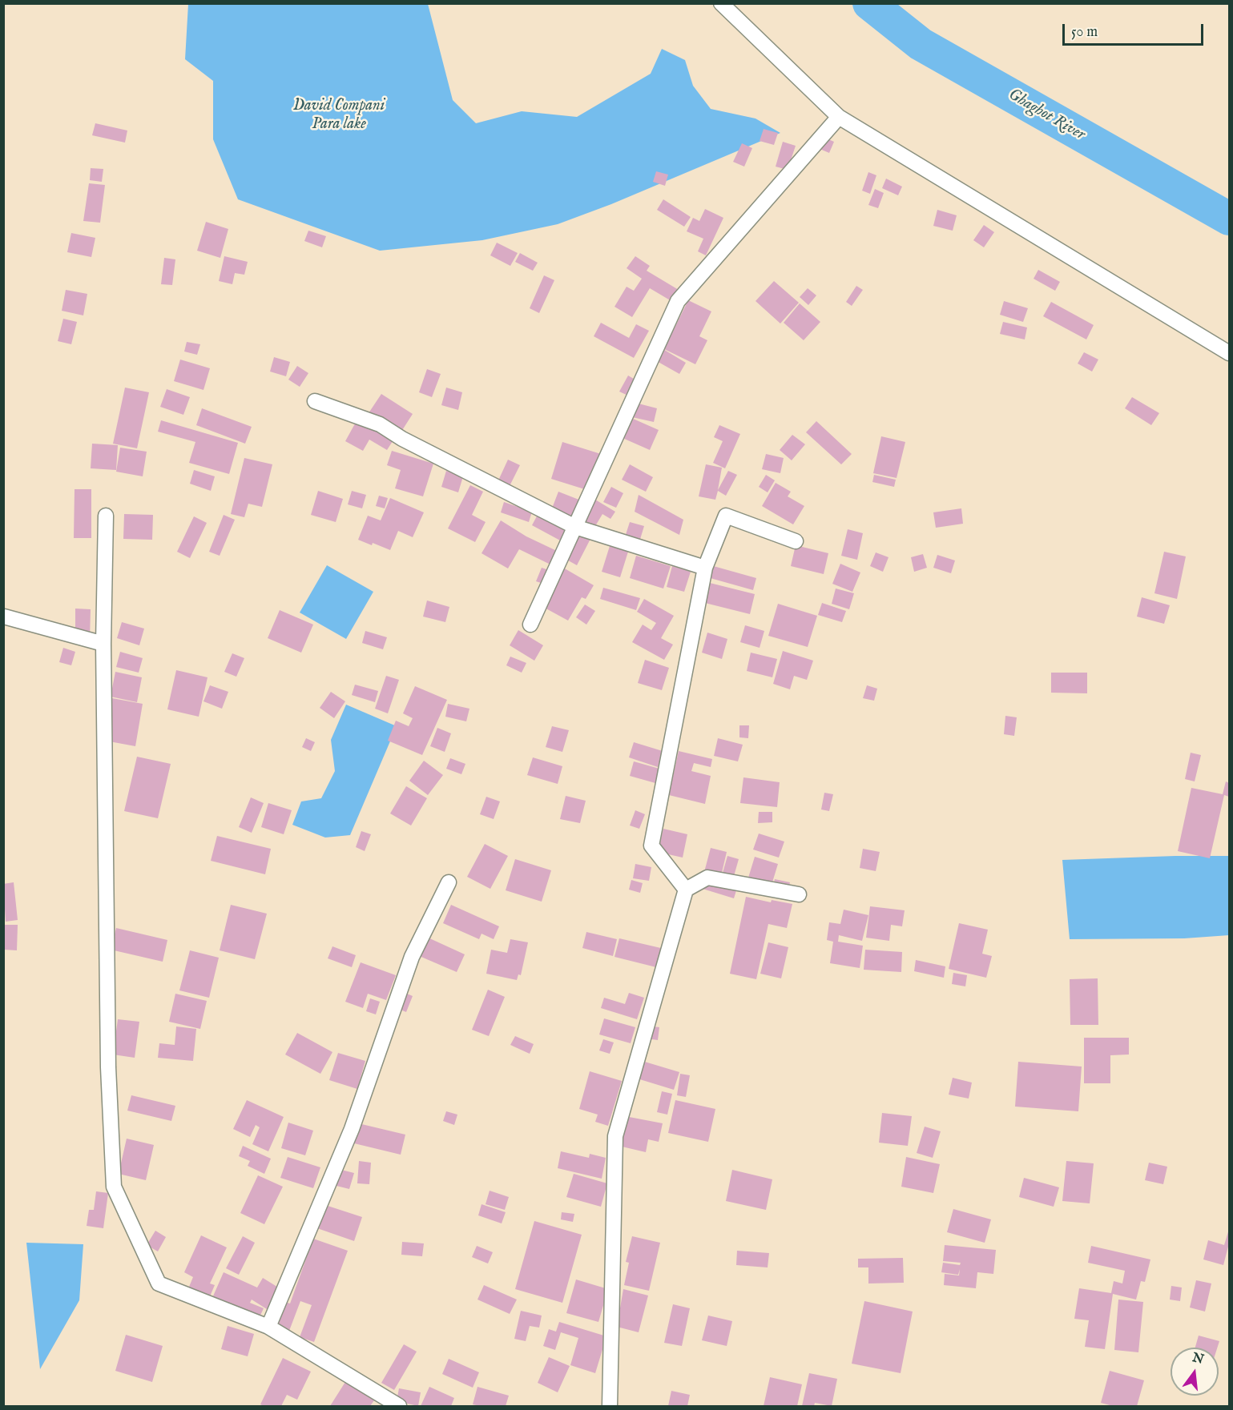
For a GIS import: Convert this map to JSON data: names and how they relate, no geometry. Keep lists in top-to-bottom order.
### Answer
{
  "water": ["David Compani Para lake", "Ghaghot River"],
  "scale_bar": "50 m",
  "north": "top"
}
